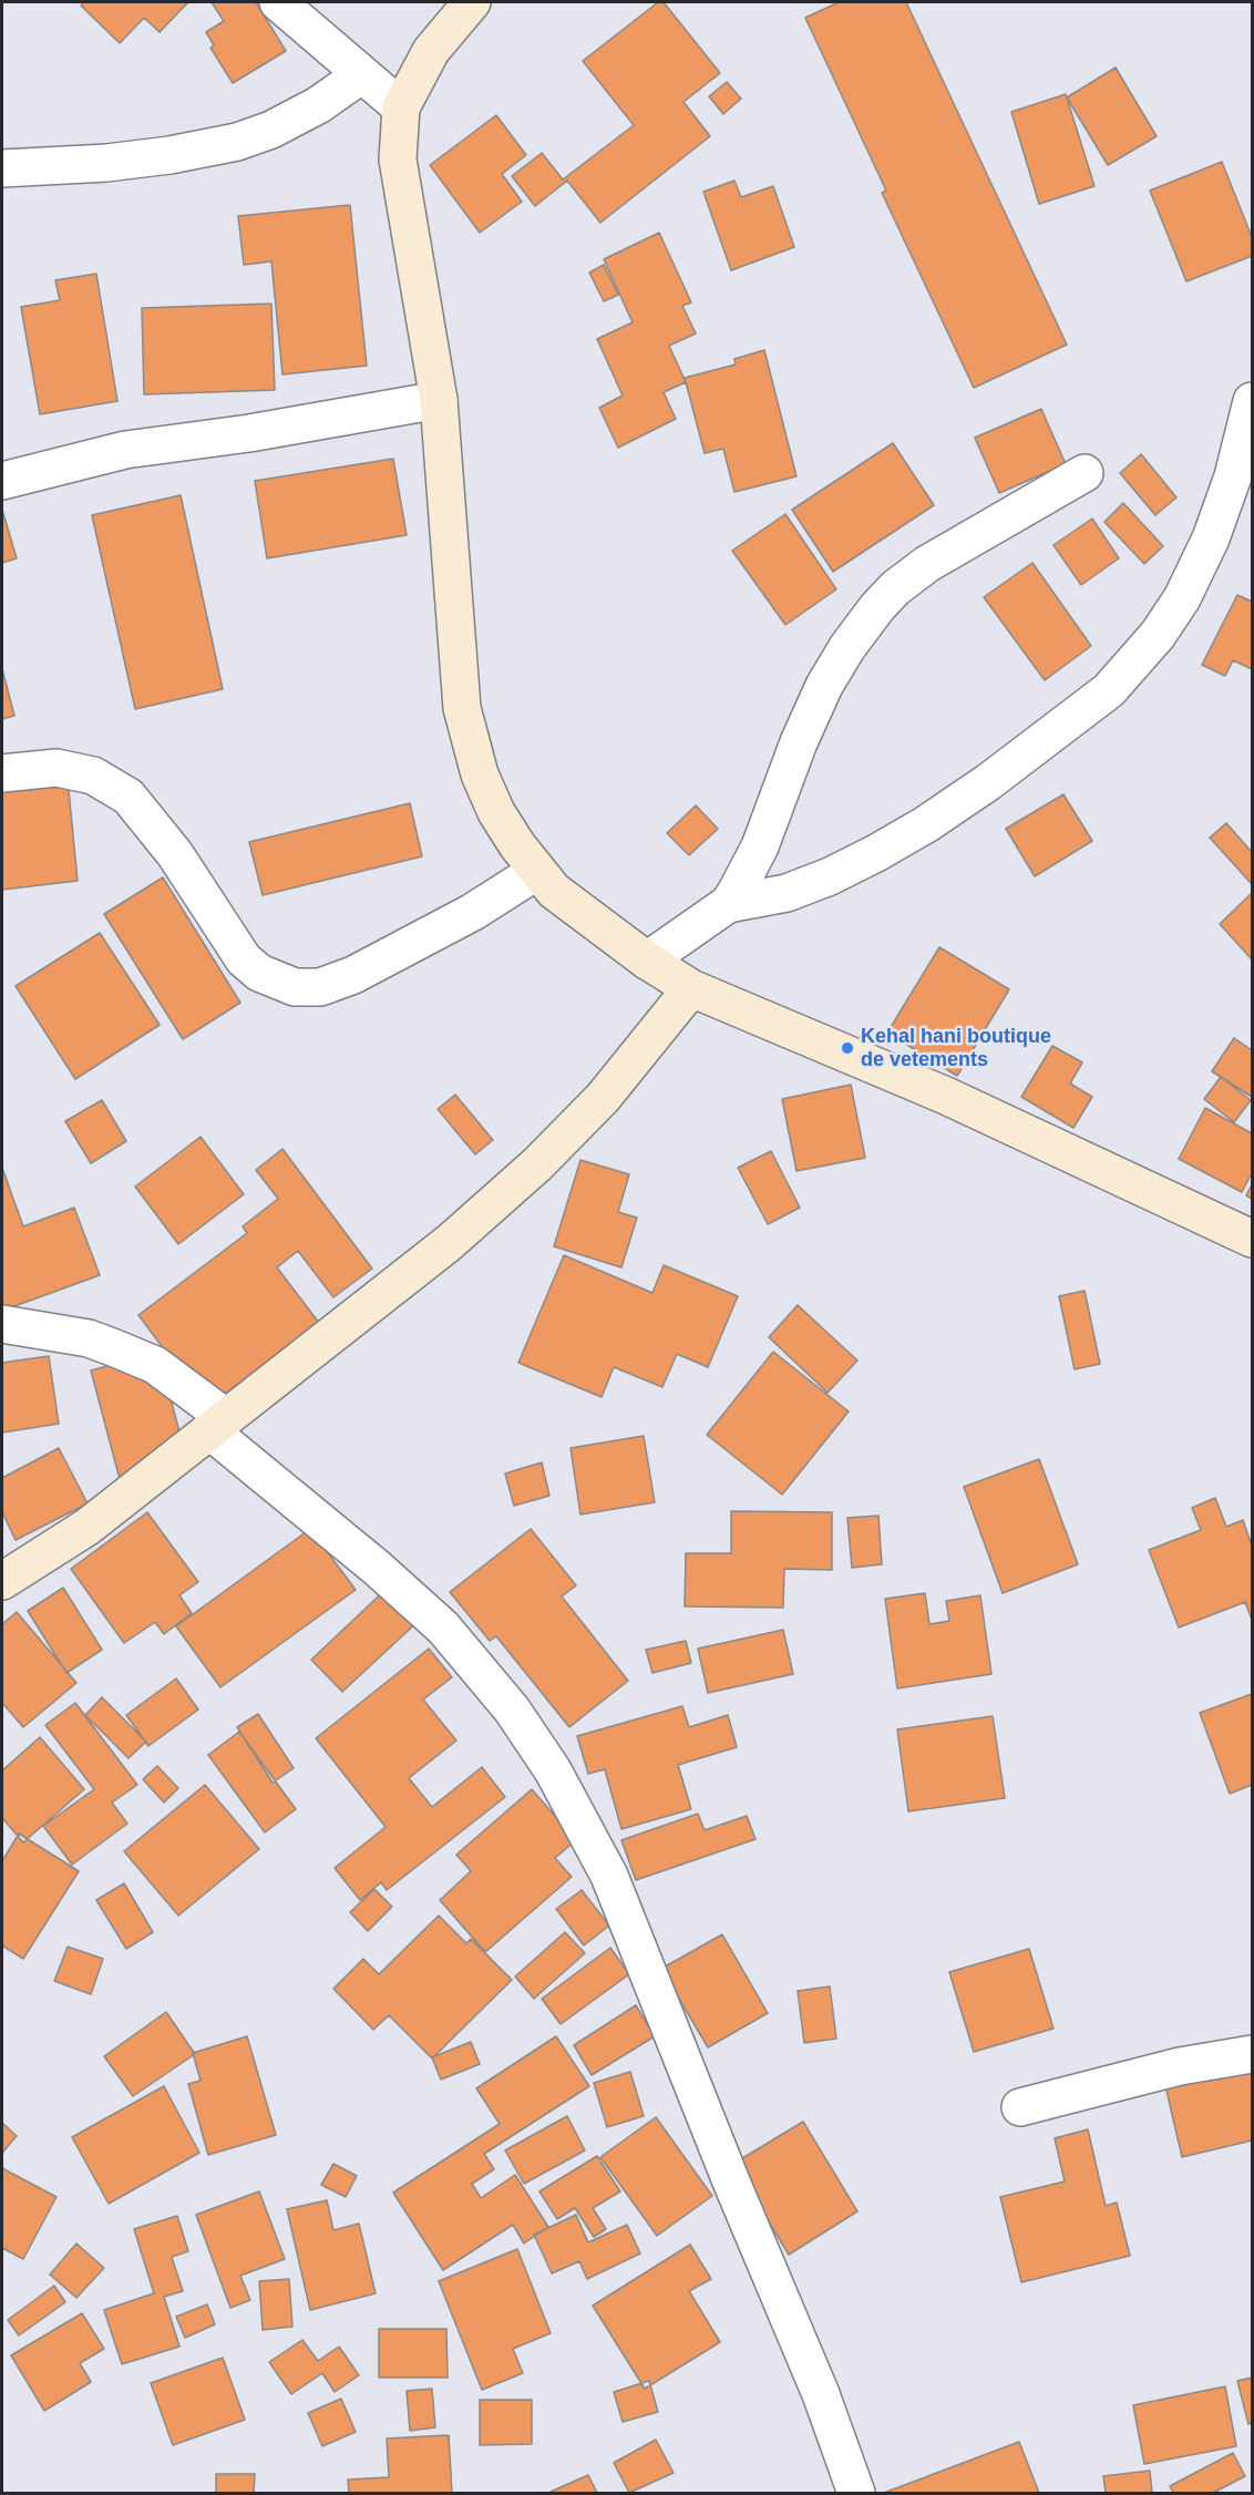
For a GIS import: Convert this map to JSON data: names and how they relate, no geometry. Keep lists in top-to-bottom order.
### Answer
{
  "places": ["Kehal hani boutique de vetements"]
}
